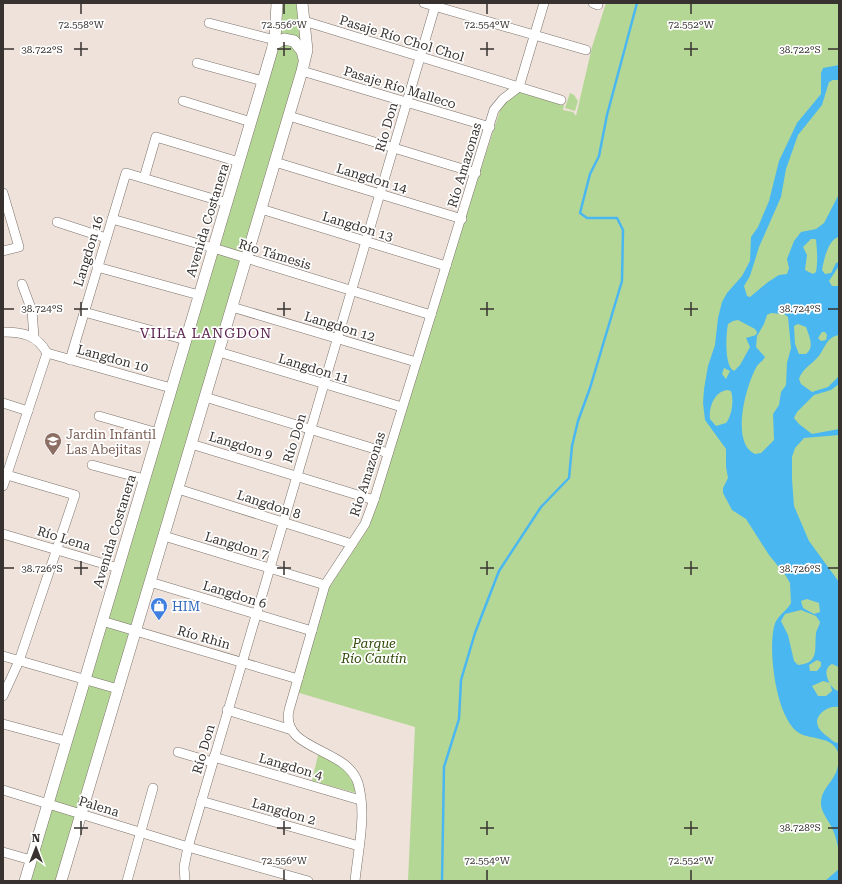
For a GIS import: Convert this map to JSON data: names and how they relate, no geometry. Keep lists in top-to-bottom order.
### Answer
{
  "streets": {
    "main road": ["Avenida Costanera"],
    "street": [
      "Pasaje Río Chol Chol",
      "Pasaje Río Malleco",
      "Río Don",
      "Río Amazonas",
      "Langdon 14",
      "Langdon 13",
      "Langdon 16",
      "Río Támesis",
      "Langdon 12",
      "Langdon 10",
      "Langdon 11",
      "Langdon 9",
      "Langdon 8",
      "Río Lena",
      "Langdon 7",
      "Langdon 6",
      "Río Rhin",
      "Langdon 4",
      "Palena",
      "Langdon 2"
    ]
  },
  "crossings": [
    ["Pasaje Río Chol Chol", "Río Don"],
    ["Pasaje Río Chol Chol", "Río Amazonas"],
    ["Pasaje Río Malleco", "Río Don"],
    ["Pasaje Río Malleco", "Río Amazonas"],
    ["Río Don", "Langdon 14"],
    ["Río Don", "Langdon 13"],
    ["Río Don", "Río Támesis"],
    ["Río Don", "Langdon 12"],
    ["Río Don", "Langdon 11"],
    ["Río Don", "Langdon 9"],
    ["Río Don", "Langdon 8"],
    ["Río Don", "Langdon 7"],
    ["Río Don", "Langdon 6"],
    ["Río Don", "Río Rhin"],
    ["Río Don", "Langdon 4"],
    ["Río Don", "Palena"],
    ["Río Don", "Langdon 2"],
    ["Río Amazonas", "Langdon 14"],
    ["Río Amazonas", "Langdon 13"],
    ["Río Amazonas", "Río Támesis"],
    ["Río Amazonas", "Langdon 12"],
    ["Río Amazonas", "Langdon 11"],
    ["Río Amazonas", "Langdon 9"],
    ["Río Amazonas", "Langdon 8"],
    ["Río Amazonas", "Langdon 7"],
    ["Río Amazonas", "Langdon 6"],
    ["Río Amazonas", "Río Rhin"],
    ["Avenida Costanera", "Río Támesis"],
    ["Avenida Costanera", "Langdon 10"],
    ["Avenida Costanera", "Río Lena"],
    ["Avenida Costanera", "Río Rhin"],
    ["Avenida Costanera", "Palena"],
    ["Langdon 16", "Río Támesis"],
    ["Langdon 16", "Langdon 10"]
  ],
  "districts": ["VILLA LANGDON"],
  "parks": ["Parque Río Cautín"],
  "places": {
    "school or university": ["Jardin Infantil Las Abejitas"],
    "shop": ["HIM"]
  },
  "north": "top",
  "coordinates": [
    "72.558°W",
    "72.556°W",
    "72.554°W",
    "72.552°W",
    "38.722°S",
    "38.724°S",
    "38.726°S",
    "38.728°S"
  ]
}
